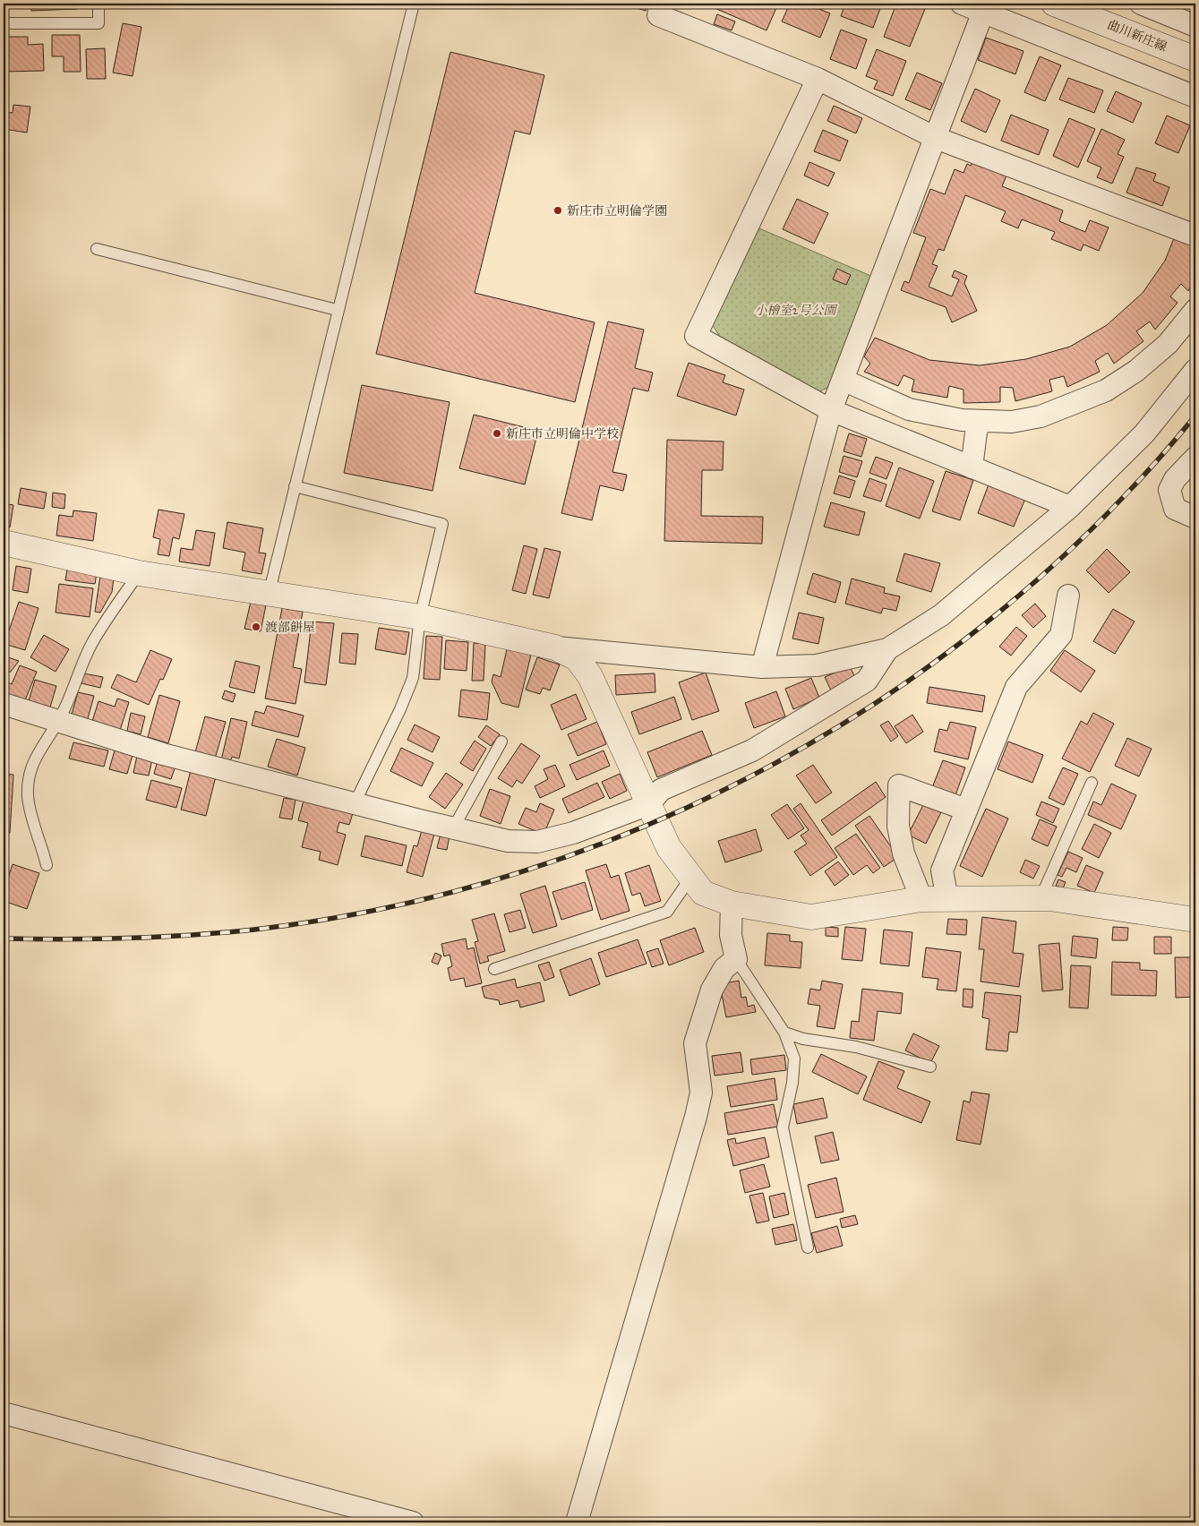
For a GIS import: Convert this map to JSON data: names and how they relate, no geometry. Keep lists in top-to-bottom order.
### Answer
{
  "streets": {
    "street": ["曲川新庄線"]
  },
  "parks": ["小檜室2号公園"],
  "places": ["新庄市立明倫学園", "新庄市立明倫中学校", "渡部餅屋"]
}
